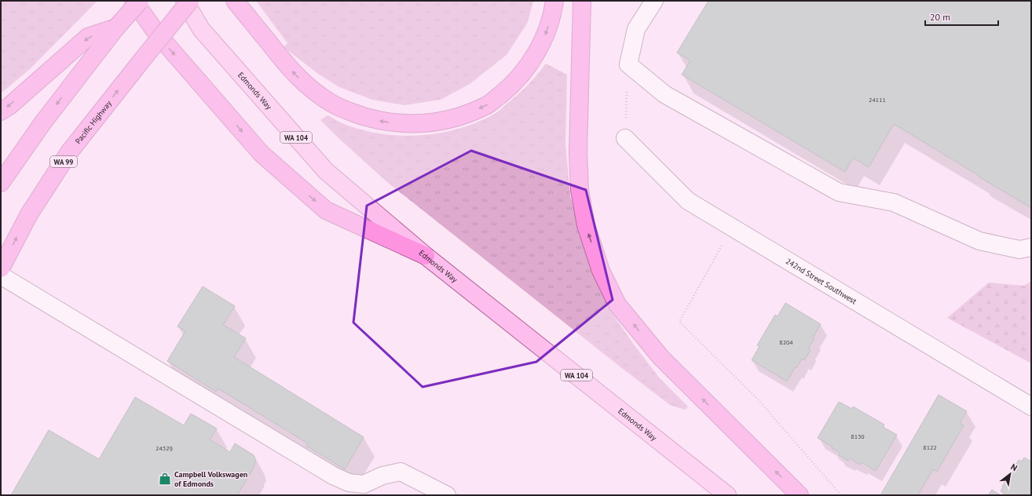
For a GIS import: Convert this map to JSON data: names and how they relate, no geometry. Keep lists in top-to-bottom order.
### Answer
{
  "streets": {
    "highway": ["Pacific Highway", "WA 99"],
    "main road": ["Edmonds Way", "WA 104"],
    "street": ["242nd Street Southwest"]
  },
  "places": {
    "shop": ["Campbell Volkswagen of Edmonds"]
  },
  "house_numbers": [
    "24111",
    "8204",
    "8130",
    "8122",
    "24329"
  ],
  "scale_bar": "20 m",
  "north": "top right"
}
